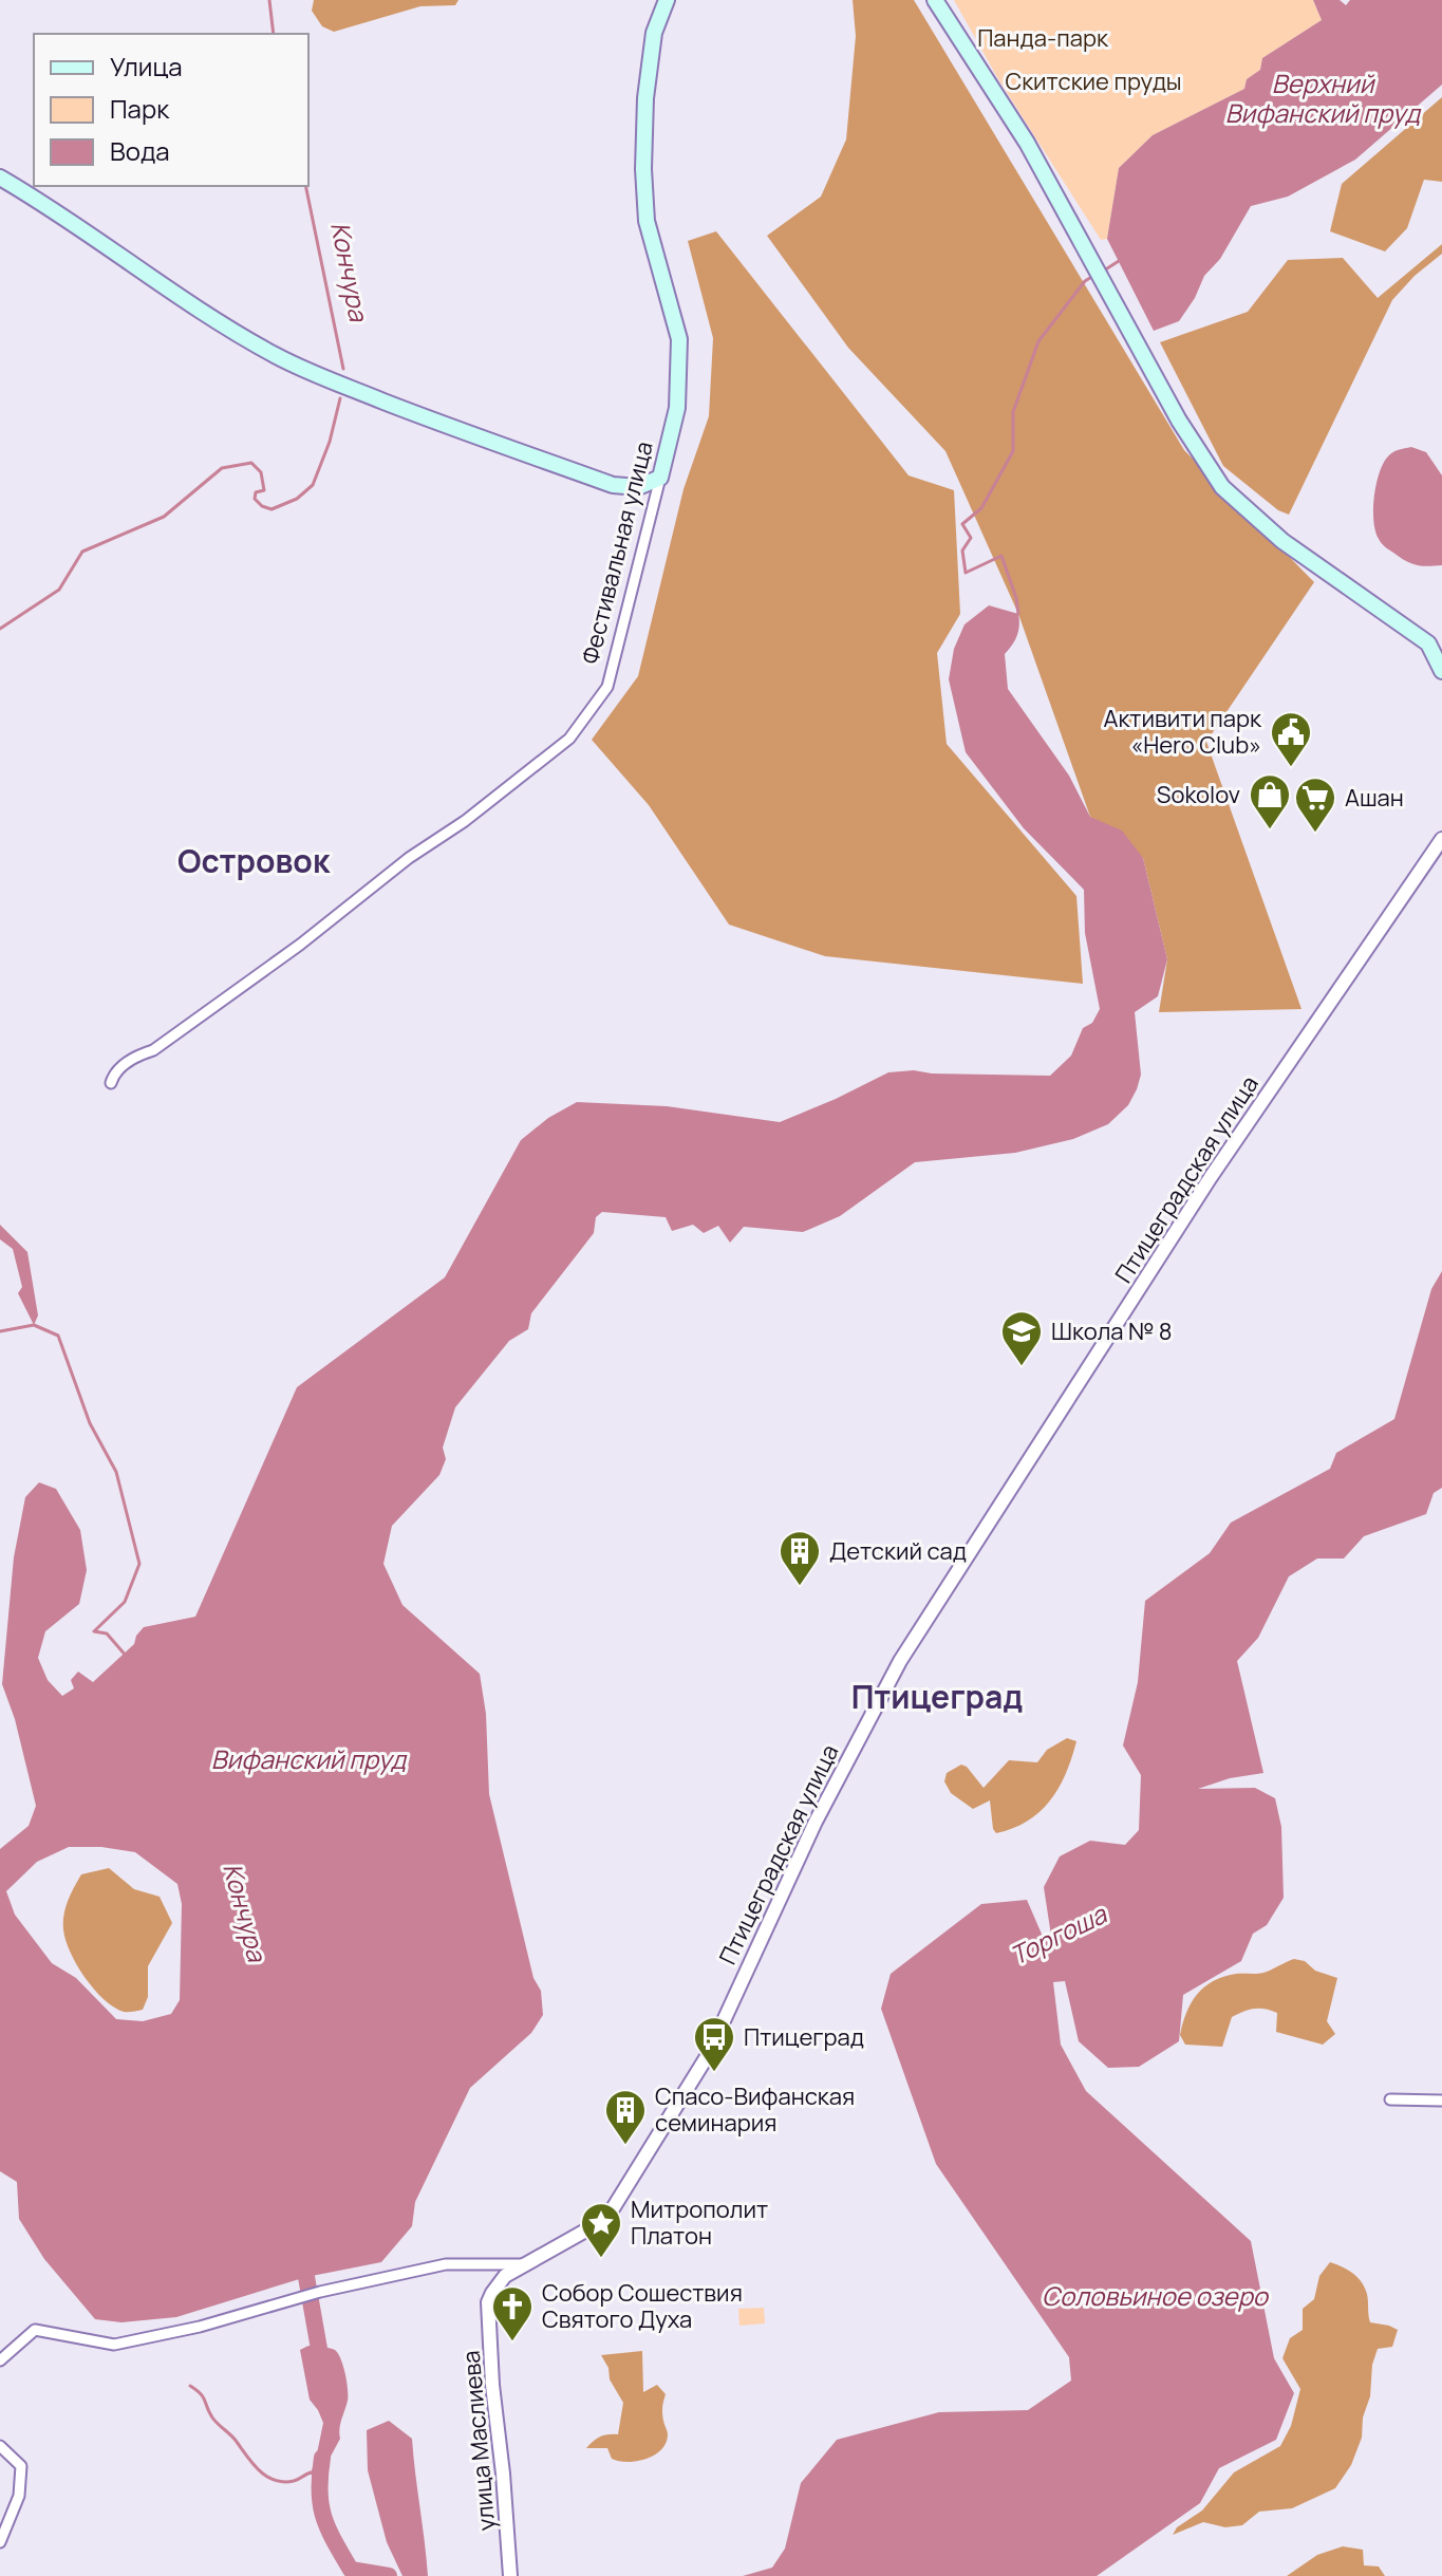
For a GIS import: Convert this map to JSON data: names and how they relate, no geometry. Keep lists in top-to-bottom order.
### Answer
{
  "streets": {
    "main road": ["Фестивальная улица"],
    "street": ["Птицеградская улица", "улица Маслиева"]
  },
  "crossings": [
    ["Птицеградская улица", "улица Маслиева"]
  ],
  "districts": ["Островок", "Птицеград"],
  "water": [
    "Верхний Вифанский пруд",
    "Кончура",
    "Вифанский пруд",
    "Торгоша",
    "Соловьиное озеро"
  ],
  "parks": ["Панда-парк", "Скитские пруды"],
  "places": {
    "public building": ["Активити парк «Hero Club»"],
    "shop": ["Sokolov"],
    "supermarket": ["Ашан"],
    "school or university": ["Школа № 8"],
    "building": ["Детский сад", "Спасо-Вифанская семинария"],
    "bus stop": ["Птицеград"],
    "place": ["Митрополит Платон"],
    "church": ["Собор Сошествия Святого Духа"]
  },
  "legend": ["Улица", "Парк", "Вода"]
}
